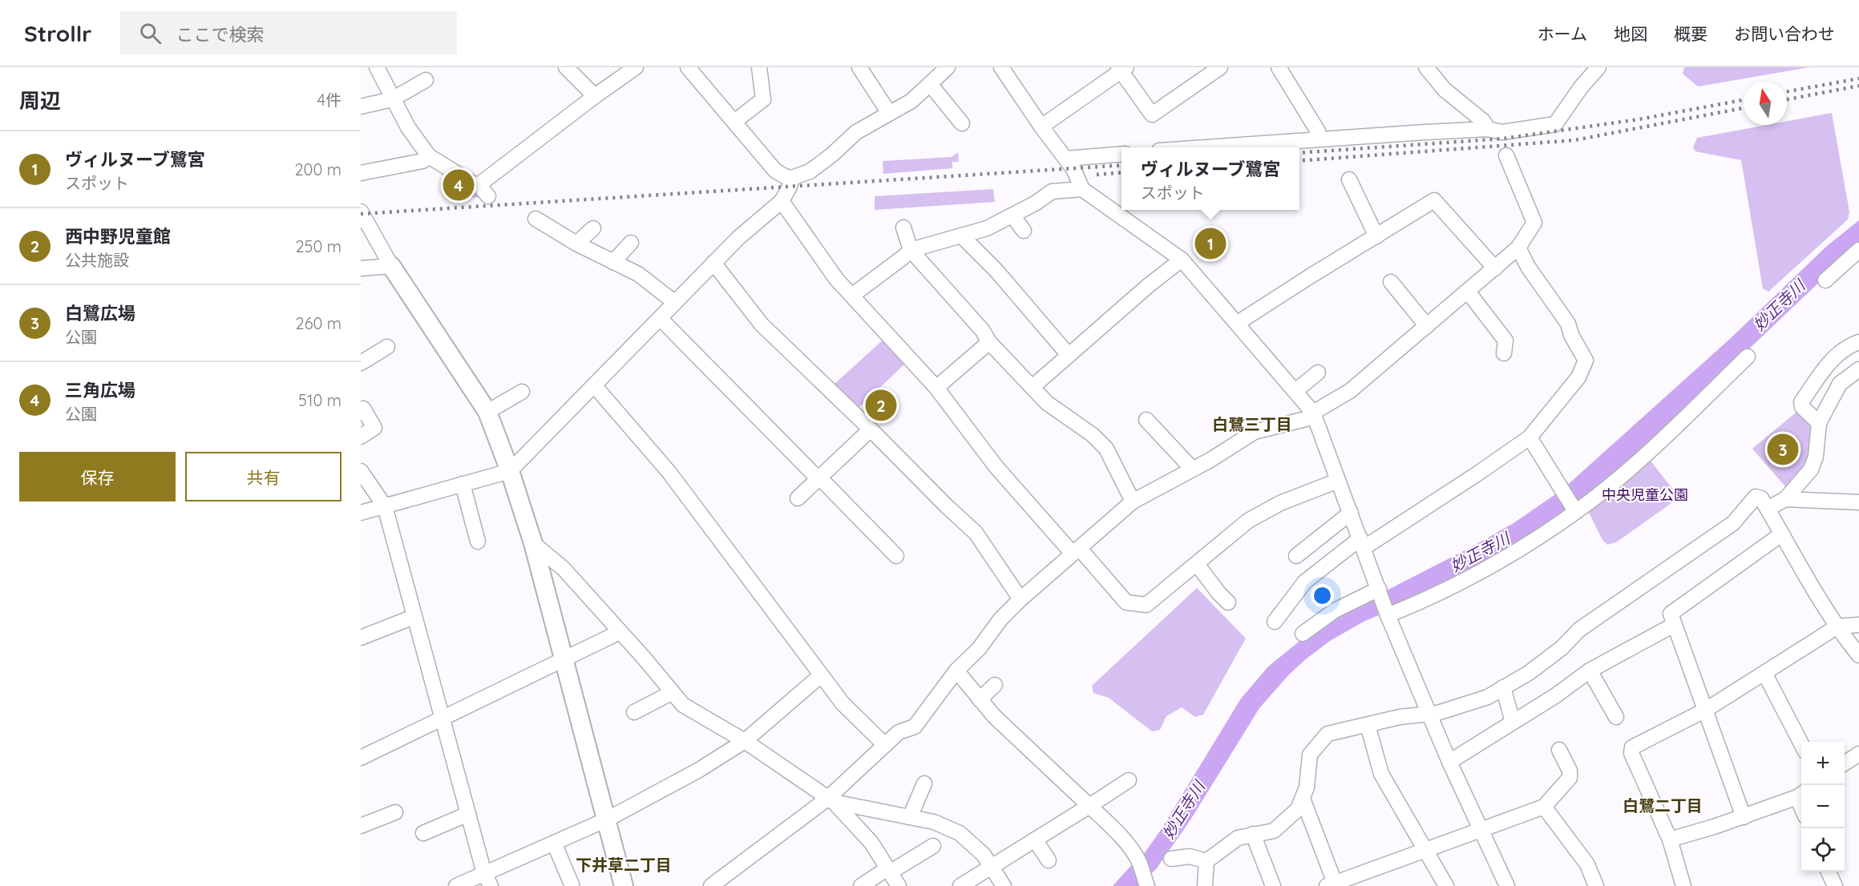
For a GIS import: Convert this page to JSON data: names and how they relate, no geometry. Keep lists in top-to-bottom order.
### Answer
{
  "districts": ["白鷺三丁目", "白鷺二丁目", "下井草二丁目"],
  "water": ["妙正寺川"],
  "parks": ["中央児童公園"],
  "north": "top",
  "page": {
    "header": "Strollr",
    "search": "ここで検索",
    "nav": [
      "ホーム",
      "地図",
      "概要",
      "お問い合わせ"
    ],
    "heading": ["周辺", "4件"],
    "list": [
      {
        "mark": "1",
        "name": "ヴィルヌーブ鷺宮",
        "note": "スポット",
        "value": "200 m"
      },
      {
        "mark": "2",
        "name": "西中野児童館",
        "note": "公共施設",
        "value": "250 m"
      },
      {
        "mark": "3",
        "name": "白鷺広場",
        "note": "公園",
        "value": "260 m"
      },
      {
        "mark": "4",
        "name": "三角広場",
        "note": "公園",
        "value": "510 m"
      }
    ],
    "popup": ["ヴィルヌーブ鷺宮", "スポット"],
    "pins": [
      "4",
      "1",
      "2",
      "3"
    ],
    "buttons": ["保存", "共有"],
    "map_buttons": ["+", "−"]
  }
}
